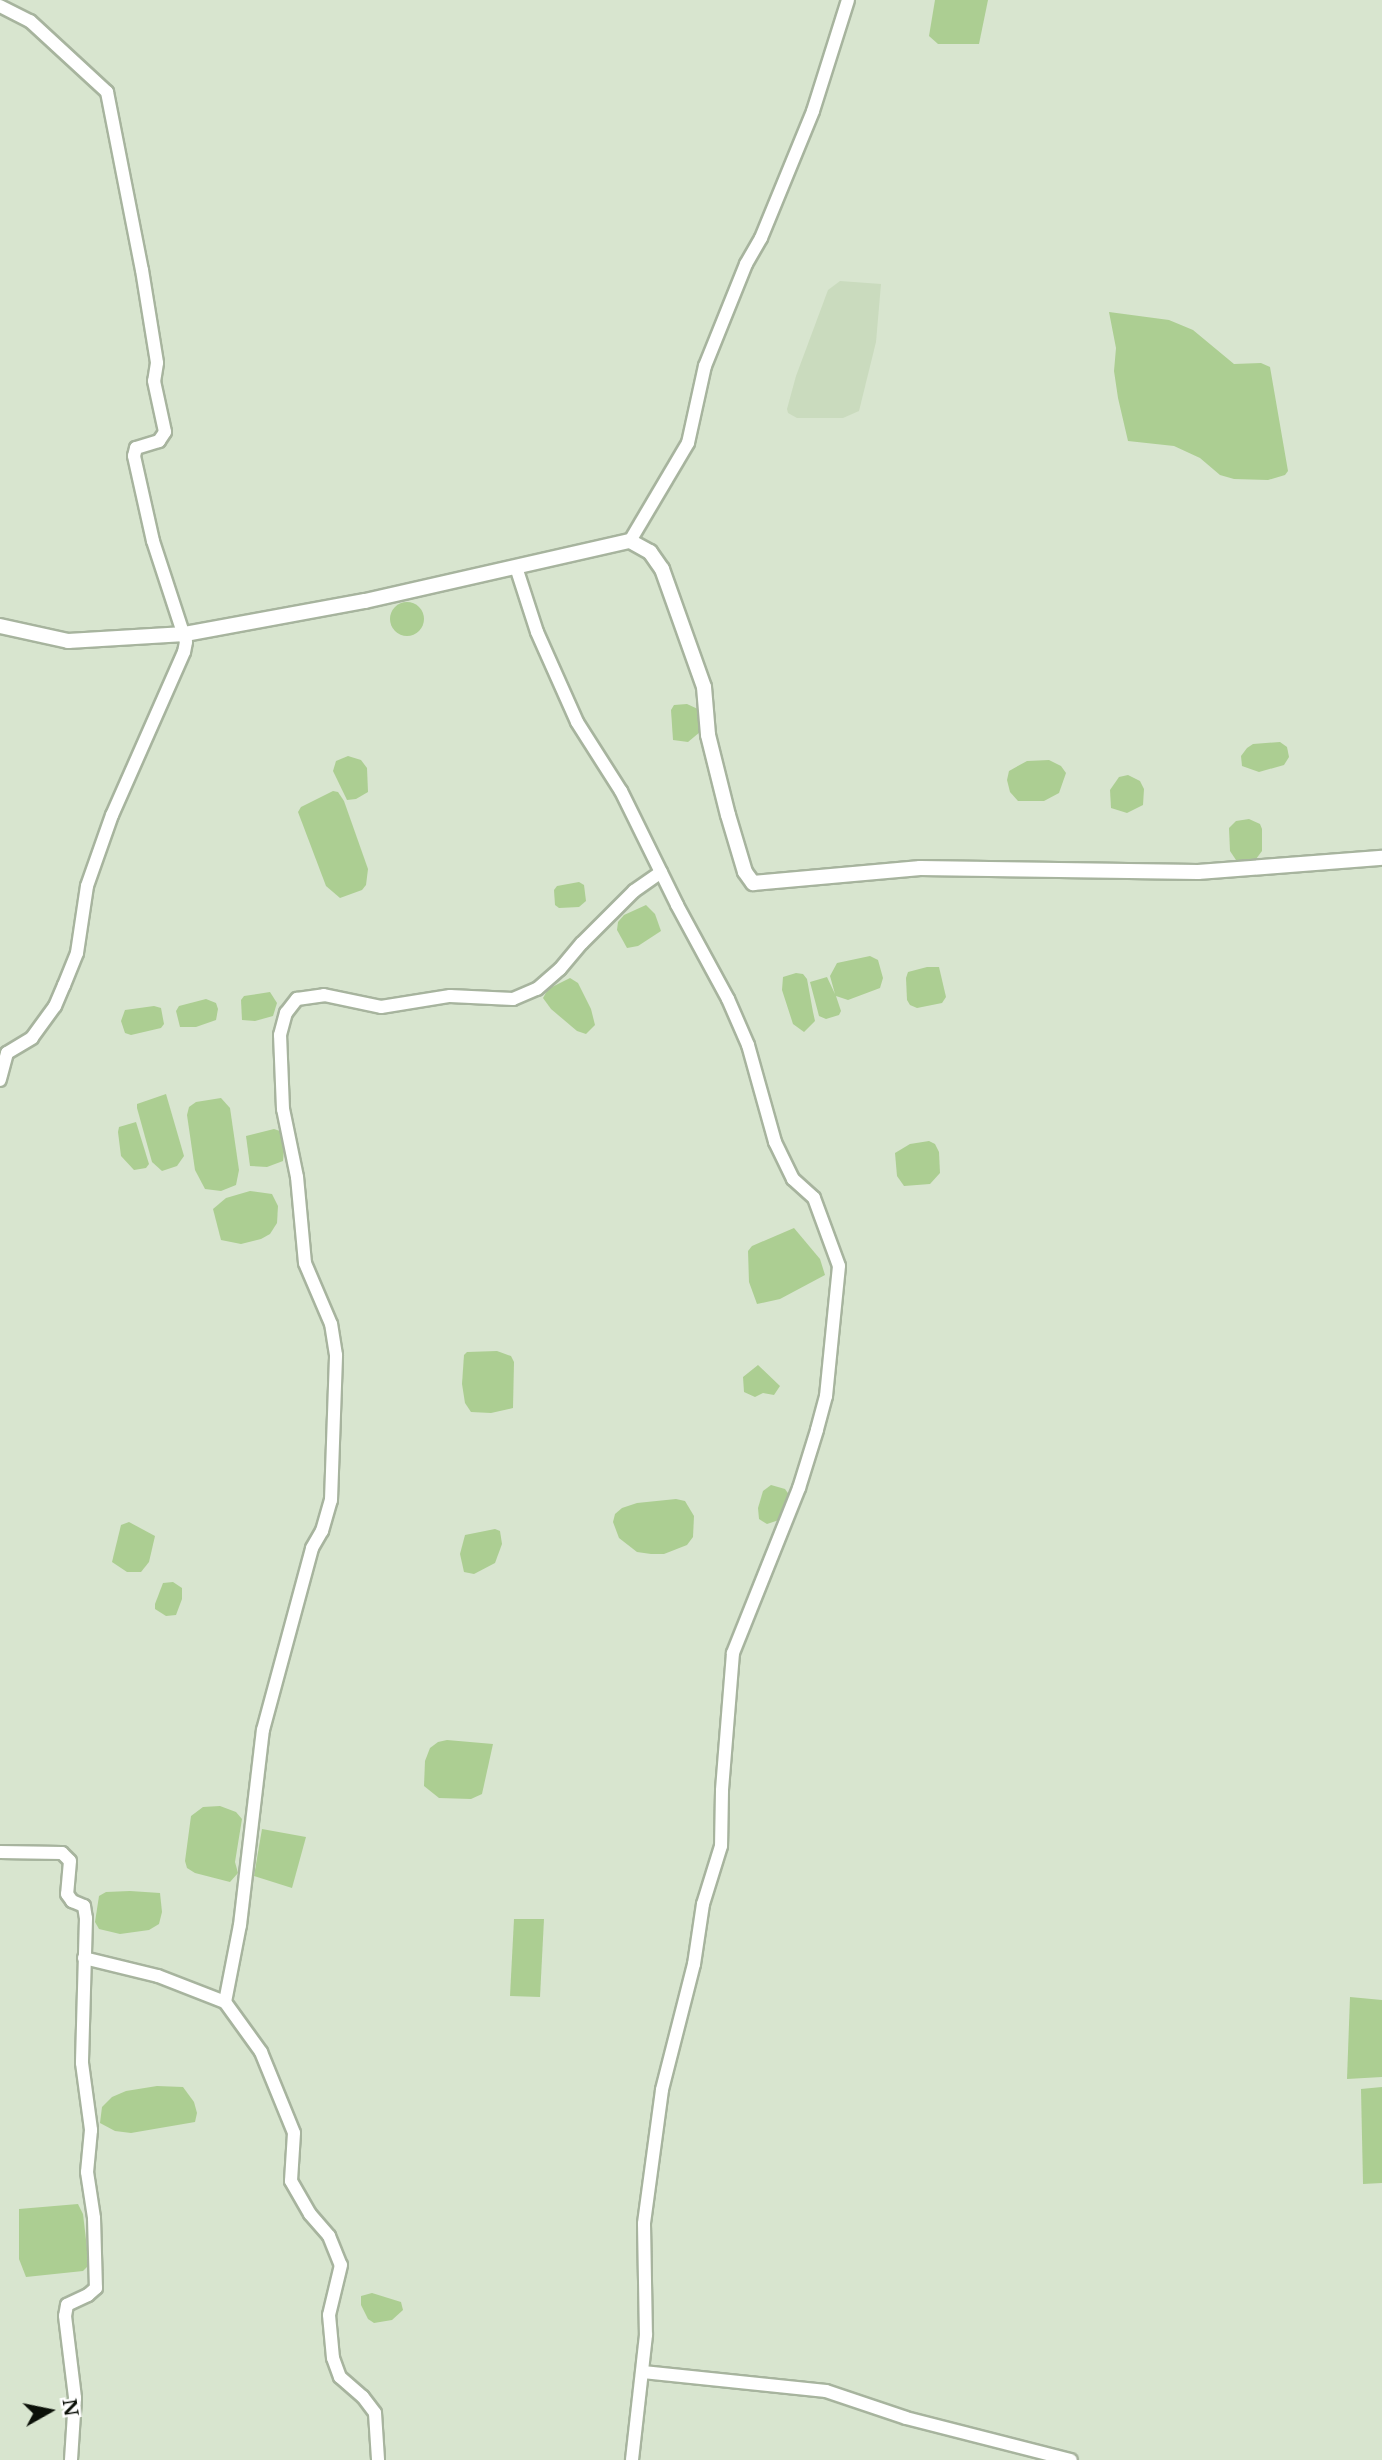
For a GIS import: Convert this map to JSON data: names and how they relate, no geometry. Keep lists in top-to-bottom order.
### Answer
{
  "north": "right"
}
